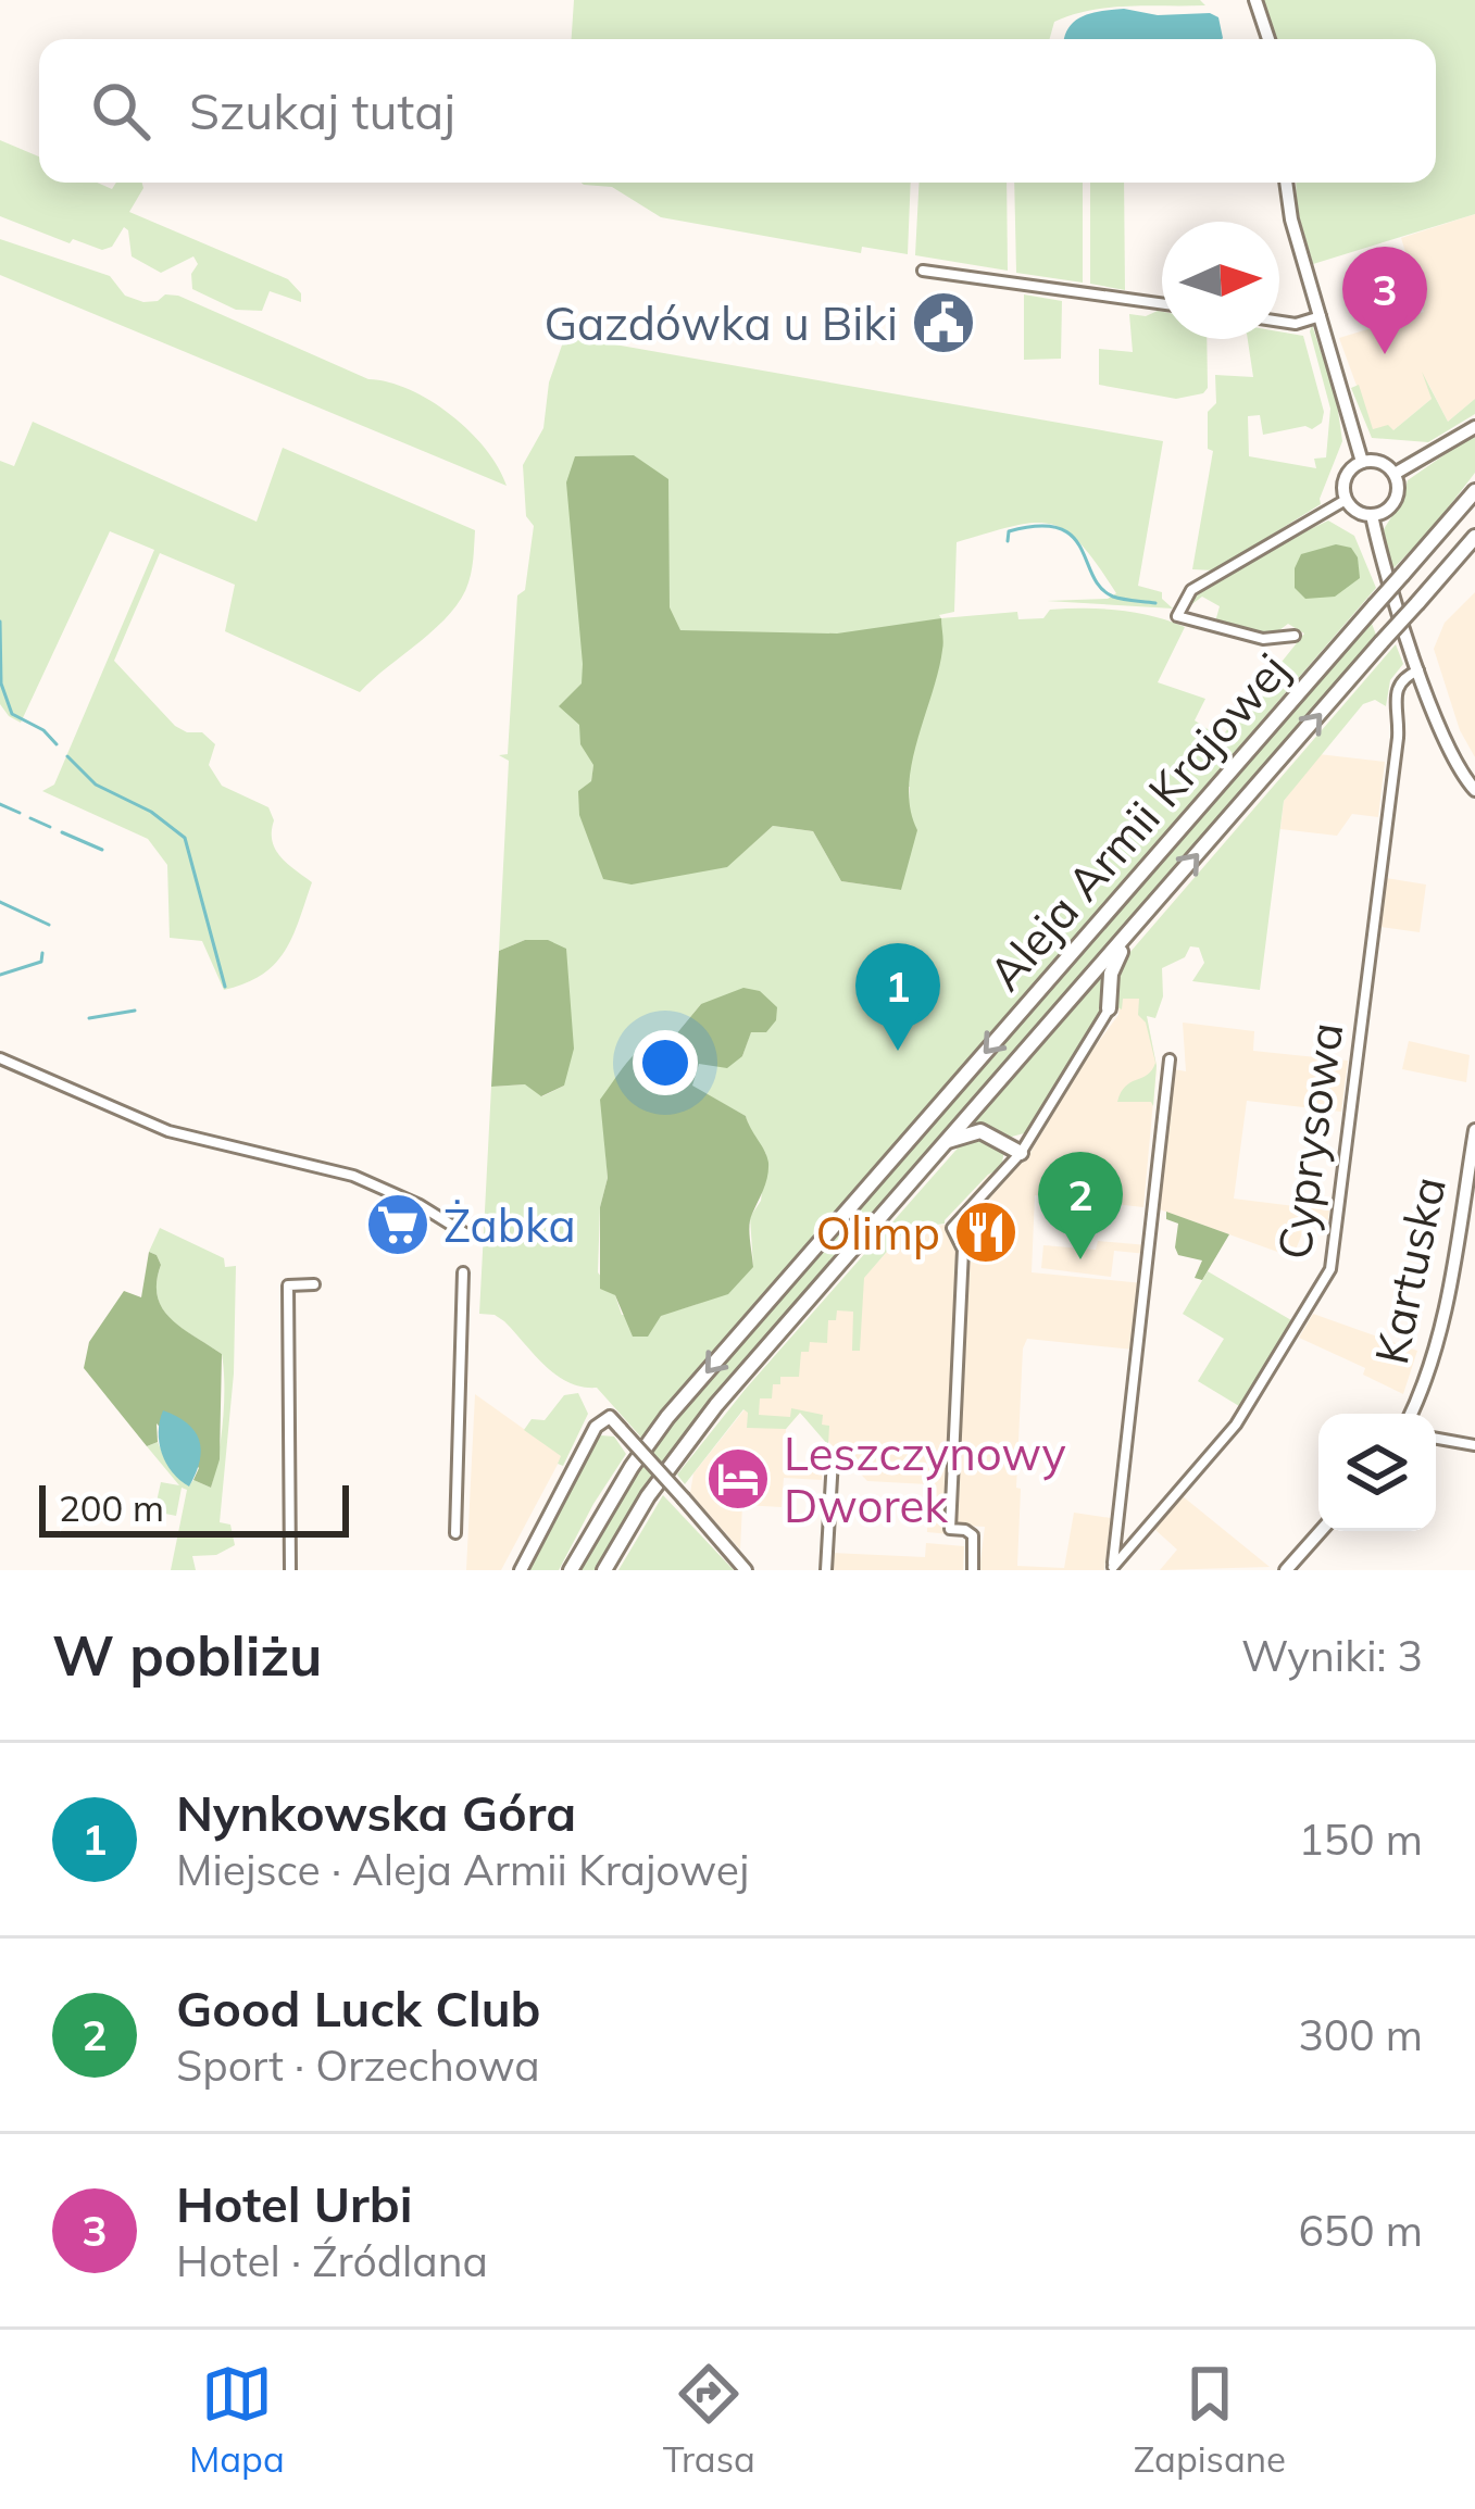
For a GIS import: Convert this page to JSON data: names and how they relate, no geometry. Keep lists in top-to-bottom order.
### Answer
{
  "streets": {
    "main road": ["Aleja Armii Krajowej"],
    "street": ["Cyprysowa", "Kartuska"]
  },
  "places": {
    "public building": ["Gazdówka u Biki"],
    "supermarket": ["Żabka"],
    "restaurant": ["Olimp"],
    "hotel": ["Leszczynowy Dworek"]
  },
  "scale_bar": "200 m",
  "north": "right",
  "page": {
    "search": "Szukaj tutaj",
    "pins": ["3", "1", "2"],
    "scale": "200 m",
    "heading": ["W pobliżu", "Wyniki: 3"],
    "list": [
      {
        "mark": "1",
        "name": "Nynkowska Góra",
        "note": "Miejsce · Aleja Armii Krajowej",
        "value": "150 m"
      },
      {
        "mark": "2",
        "name": "Good Luck Club",
        "note": "Sport · Orzechowa",
        "value": "300 m"
      },
      {
        "mark": "3",
        "name": "Hotel Urbi",
        "note": "Hotel · Źródlana",
        "value": "650 m"
      }
    ],
    "nav": ["Mapa", "Trasa", "Zapisane"]
  }
}
